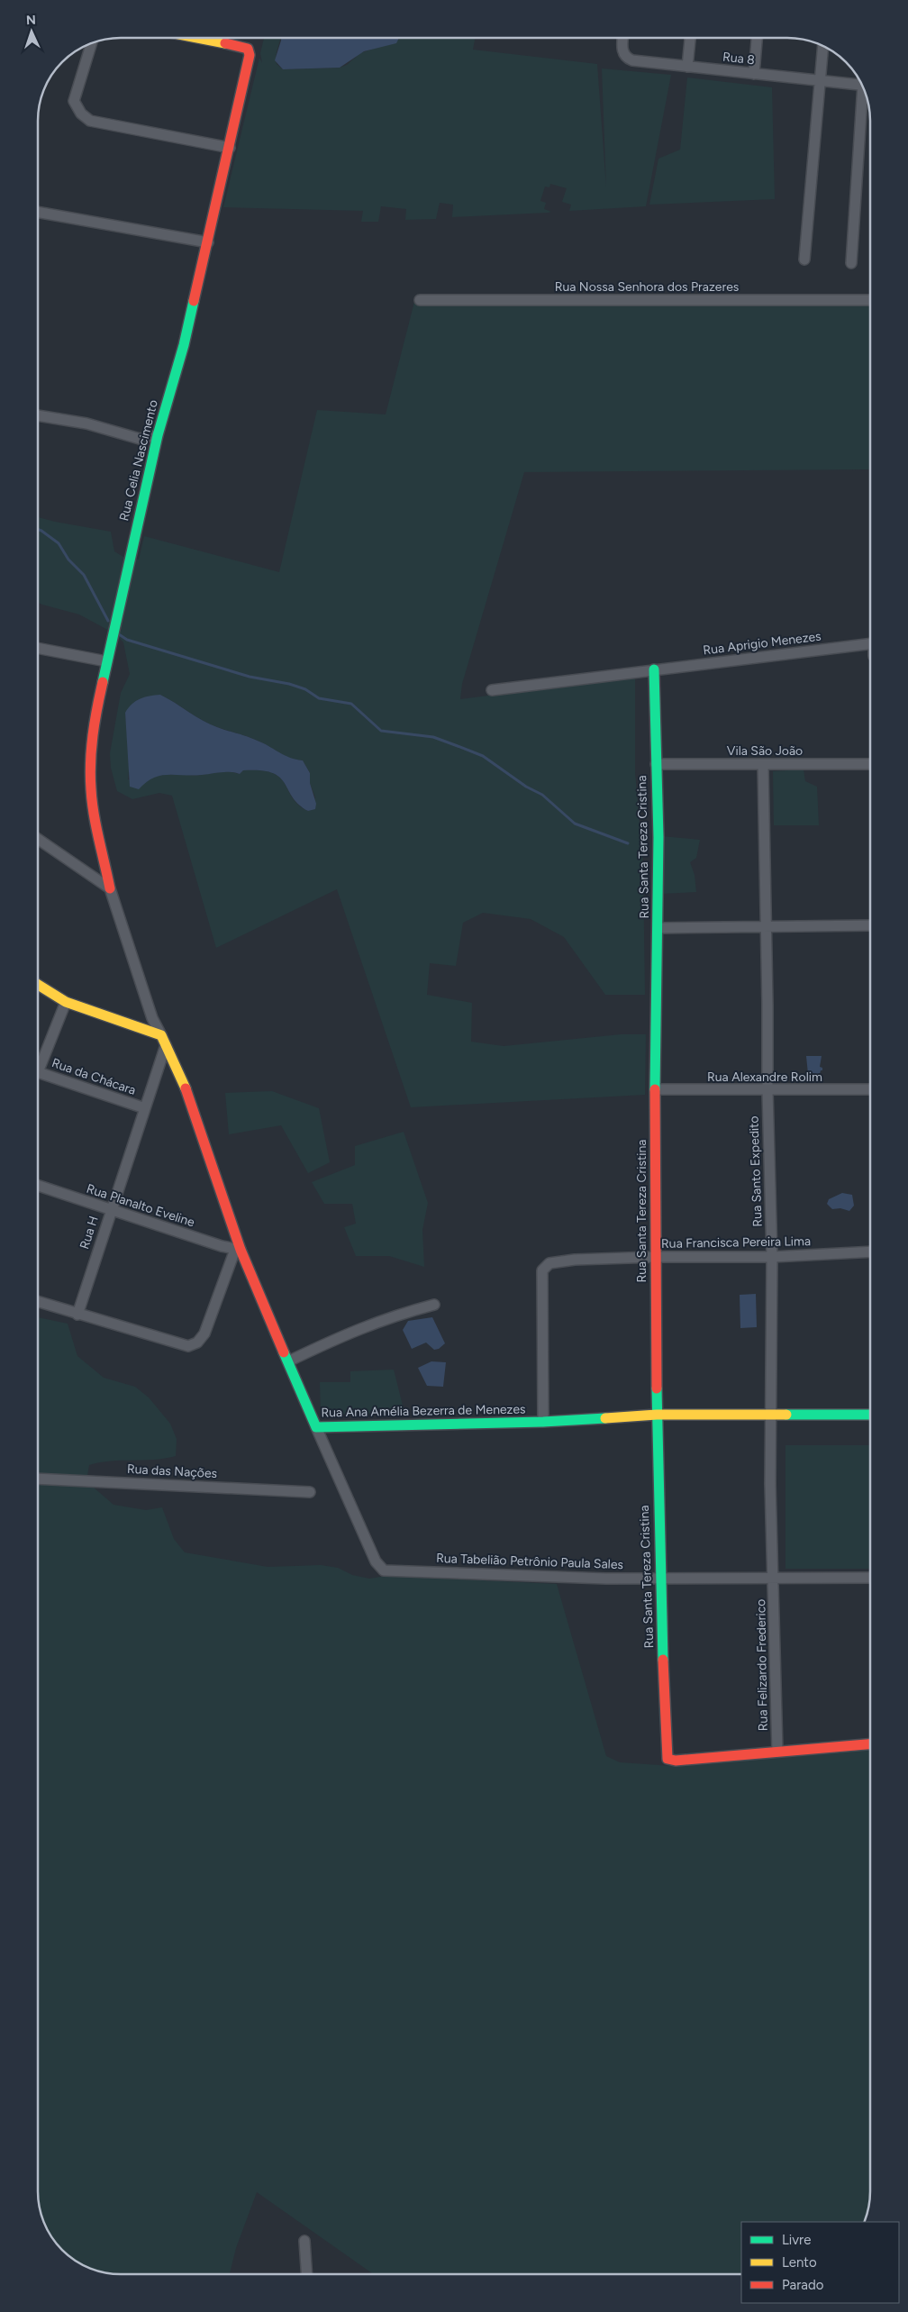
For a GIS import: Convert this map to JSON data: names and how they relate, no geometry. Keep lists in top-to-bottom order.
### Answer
{
  "streets": {
    "street": [
      "Rua 8",
      "Rua Nossa Senhora dos Prazeres",
      "Rua Celia Nascimento",
      "Rua Aprigio Menezes",
      "Vila São João",
      "Rua Santa Tereza Cristina",
      "Rua da Chácara",
      "Rua Alexandre Rolim",
      "Rua Santo Expedito",
      "Rua Planalto Eveline",
      "Rua H",
      "Rua Francisca Pereira Lima",
      "Rua Ana Amélia Bezerra de Menezes",
      "Rua das Nações",
      "Rua Tabelião Petrônio Paula Sales",
      "Rua Felizardo Frederico"
    ]
  },
  "crossings": [
    ["Rua Aprigio Menezes", "Rua Santa Tereza Cristina"],
    ["Vila São João", "Rua Santa Tereza Cristina"],
    ["Vila São João", "Rua Santo Expedito"],
    ["Rua Santa Tereza Cristina", "Rua Alexandre Rolim"],
    ["Rua Santa Tereza Cristina", "Rua Francisca Pereira Lima"],
    ["Rua Santa Tereza Cristina", "Rua Ana Amélia Bezerra de Menezes"],
    ["Rua Santa Tereza Cristina", "Rua Tabelião Petrônio Paula Sales"],
    ["Rua Santa Tereza Cristina", "Rua Felizardo Frederico"],
    ["Rua da Chácara", "Rua H"],
    ["Rua Alexandre Rolim", "Rua Santo Expedito"],
    ["Rua Santo Expedito", "Rua Francisca Pereira Lima"],
    ["Rua Santo Expedito", "Rua Ana Amélia Bezerra de Menezes"],
    ["Rua Santo Expedito", "Rua Tabelião Petrônio Paula Sales"],
    ["Rua Santo Expedito", "Rua Felizardo Frederico"],
    ["Rua Planalto Eveline", "Rua H"],
    ["Rua Planalto Eveline", "Rua Ana Amélia Bezerra de Menezes"],
    ["Rua H", "Rua Ana Amélia Bezerra de Menezes"],
    ["Rua Francisca Pereira Lima", "Rua Ana Amélia Bezerra de Menezes"],
    ["Rua Ana Amélia Bezerra de Menezes", "Rua Tabelião Petrônio Paula Sales"],
    ["Rua Tabelião Petrônio Paula Sales", "Rua Felizardo Frederico"]
  ],
  "legend": ["Livre", "Lento", "Parado"],
  "north": "top"
}
